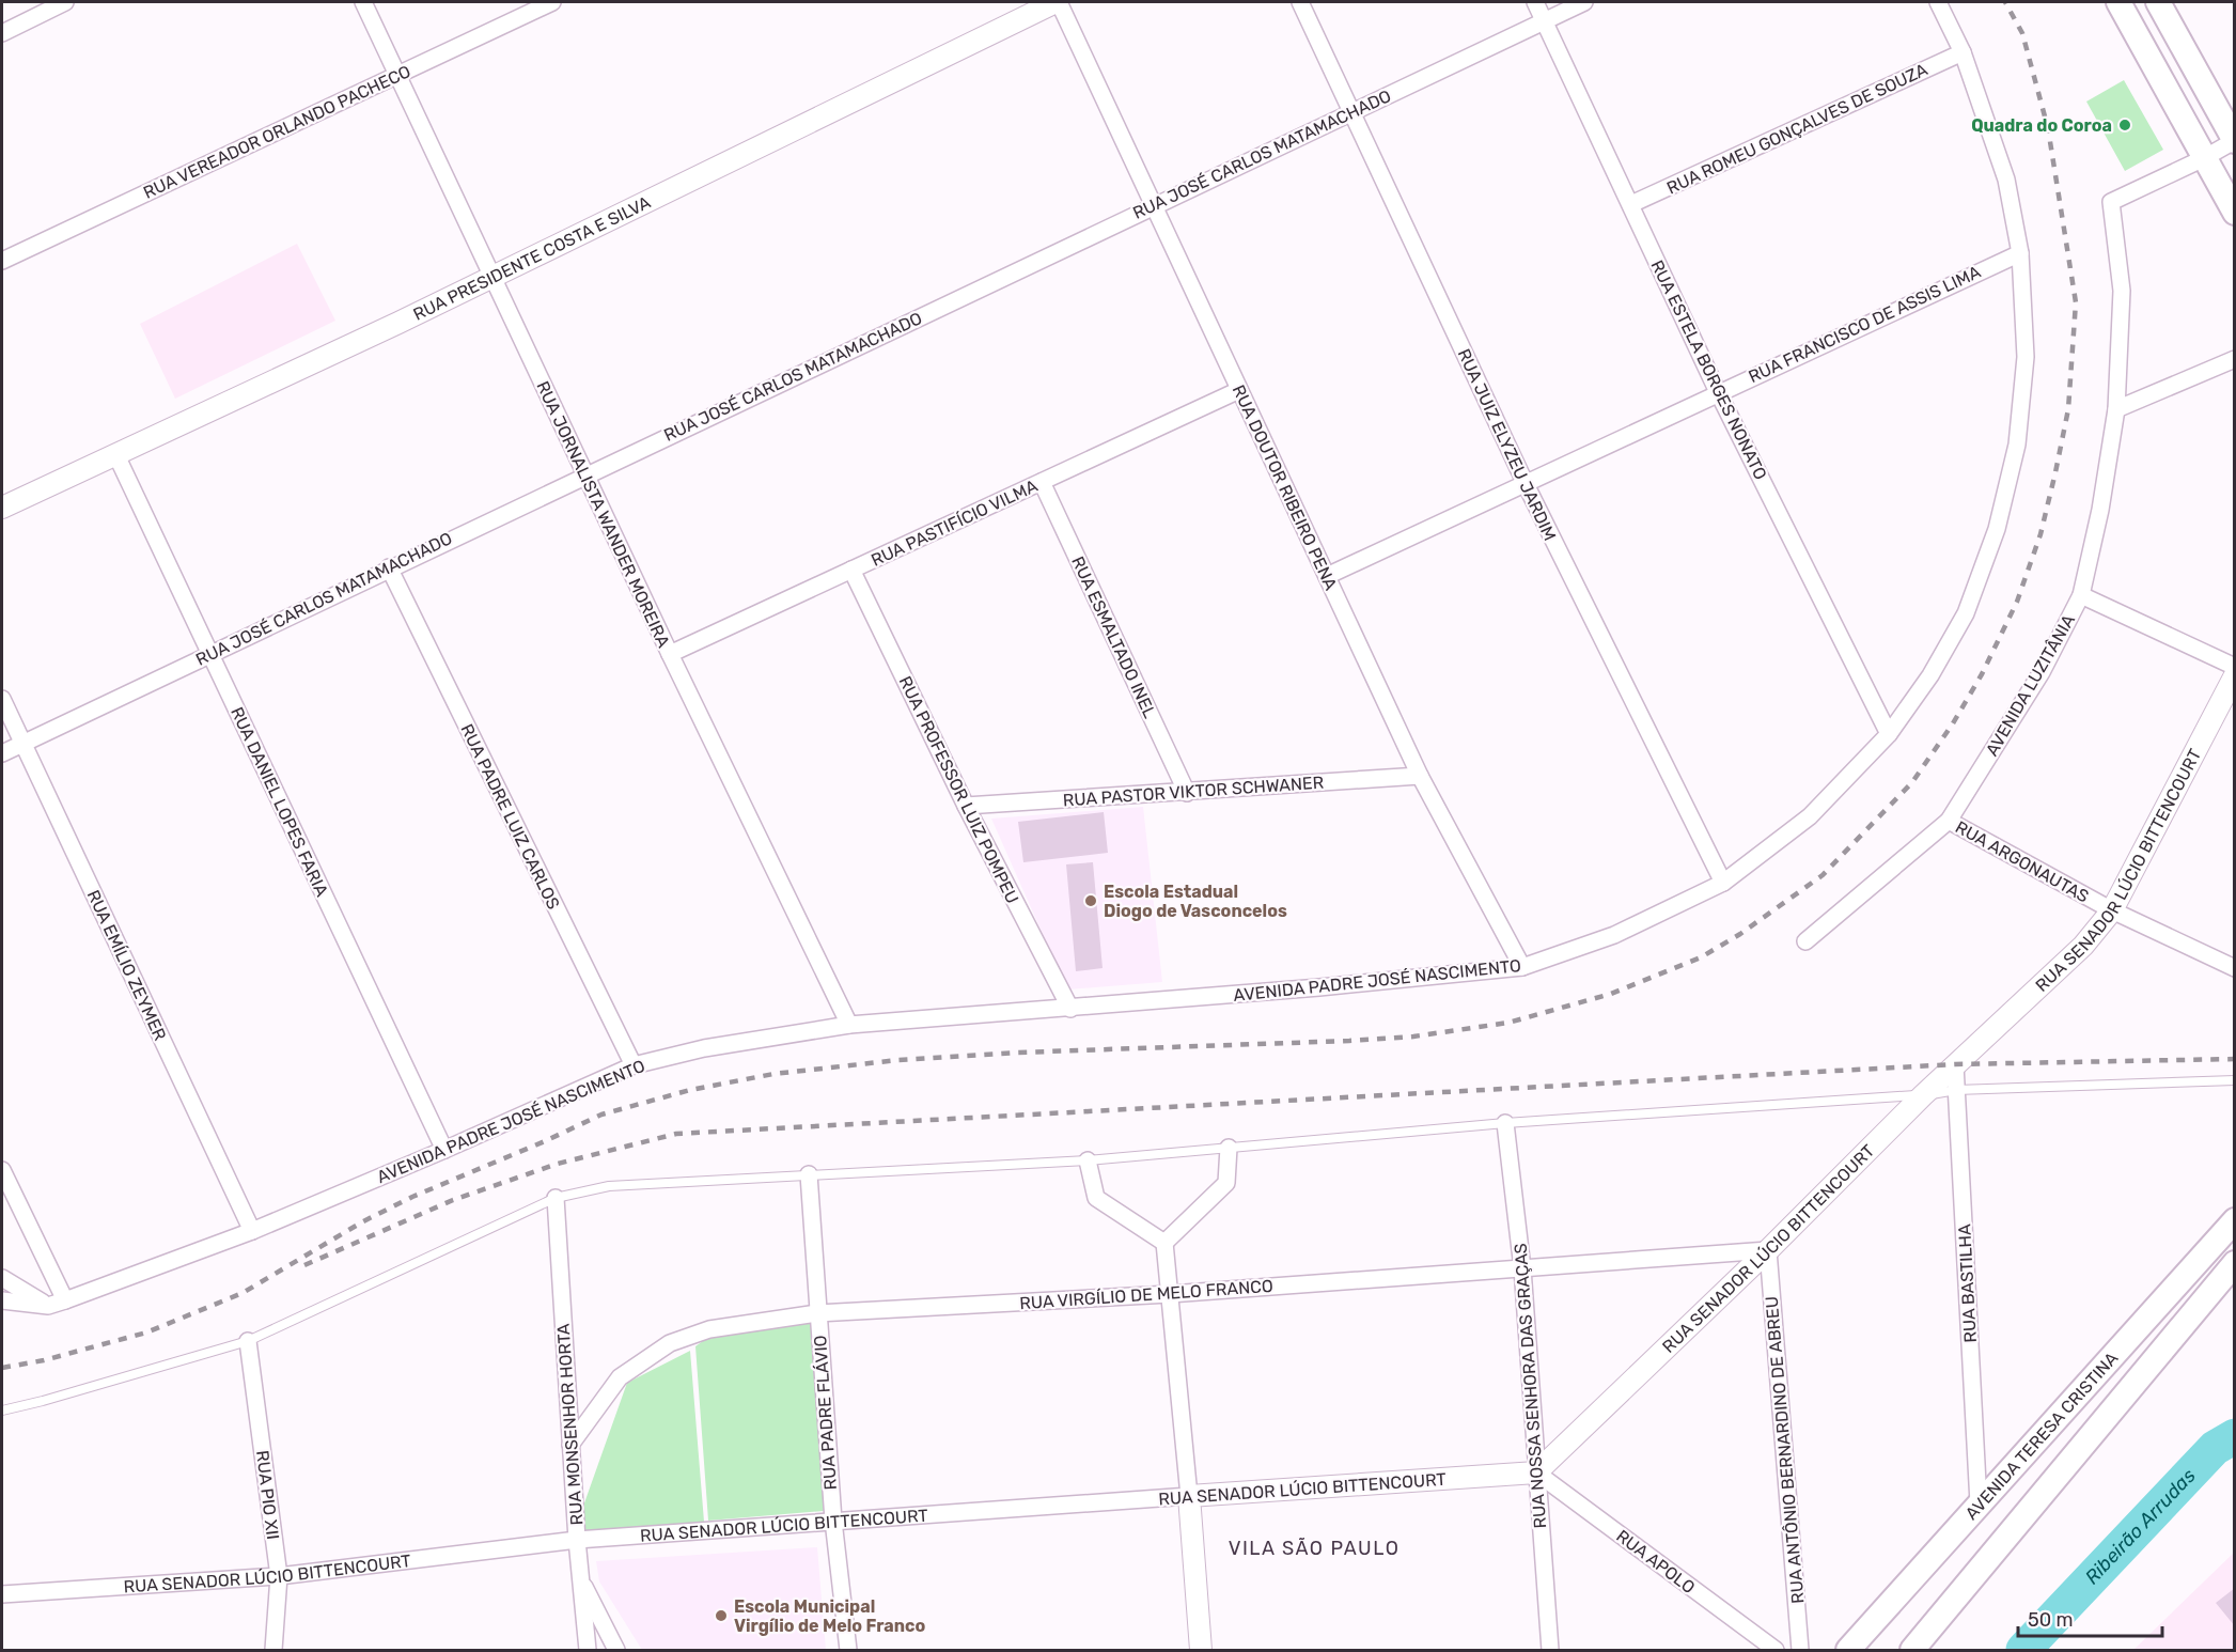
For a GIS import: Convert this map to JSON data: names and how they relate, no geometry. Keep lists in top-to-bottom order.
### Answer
{
  "streets": {
    "main road": ["AVENIDA TERESA CRISTINA"],
    "street": [
      "RUA ROMEU GONÇALVES DE SOUZA",
      "RUA VEREADOR ORLANDO PACHECO",
      "RUA JOSÉ CARLOS MATAMACHADO",
      "RUA PRESIDENTE COSTA E SILVA",
      "RUA FRANCISCO DE ASSIS LIMA",
      "RUA ESTELA BORGES NONATO",
      "RUA JUIZ ELYZEU JARDIM",
      "RUA DOUTOR RIBEIRO PENA",
      "RUA JORNALISTA WANDER MOREIRA",
      "RUA PASTIFÍCIO VILMA",
      "RUA ESMALTADO INEL",
      "AVENIDA LUZITÂNIA",
      "RUA PROFESSOR LUIZ POMPEU",
      "RUA PASTOR VIKTOR SCHWANER",
      "RUA DANIEL LOPES FARIA",
      "RUA PADRE LUIZ CARLOS",
      "RUA ARGONAUTAS",
      "RUA SENADOR LÚCIO BITTENCOURT",
      "RUA EMÍLIO ZEYMER",
      "AVENIDA PADRE JOSÉ NASCIMENTO",
      "RUA BASTILHA",
      "RUA VIRGÍLIO DE MELO FRANCO",
      "RUA NOSSA SENHORA DAS GRAÇAS",
      "RUA PADRE FLÁVIO",
      "RUA MONSENHOR HORTA",
      "RUA ANTÔNIO BERNARDINO DE ABREU",
      "RUA PIO XII",
      "RUA APOLO"
    ]
  },
  "crossings": [
    ["RUA ROMEU GONÇALVES DE SOUZA", "RUA ESTELA BORGES NONATO"],
    ["RUA ROMEU GONÇALVES DE SOUZA", "AVENIDA PADRE JOSÉ NASCIMENTO"],
    ["RUA VEREADOR ORLANDO PACHECO", "RUA JORNALISTA WANDER MOREIRA"],
    ["RUA JOSÉ CARLOS MATAMACHADO", "RUA ESTELA BORGES NONATO"],
    ["RUA JOSÉ CARLOS MATAMACHADO", "RUA JUIZ ELYZEU JARDIM"],
    ["RUA JOSÉ CARLOS MATAMACHADO", "RUA DOUTOR RIBEIRO PENA"],
    ["RUA JOSÉ CARLOS MATAMACHADO", "RUA JORNALISTA WANDER MOREIRA"],
    ["RUA JOSÉ CARLOS MATAMACHADO", "RUA DANIEL LOPES FARIA"],
    ["RUA JOSÉ CARLOS MATAMACHADO", "RUA PADRE LUIZ CARLOS"],
    ["RUA JOSÉ CARLOS MATAMACHADO", "RUA EMÍLIO ZEYMER"],
    ["RUA PRESIDENTE COSTA E SILVA", "RUA DOUTOR RIBEIRO PENA"],
    ["RUA PRESIDENTE COSTA E SILVA", "RUA JORNALISTA WANDER MOREIRA"],
    ["RUA PRESIDENTE COSTA E SILVA", "RUA DANIEL LOPES FARIA"],
    ["RUA FRANCISCO DE ASSIS LIMA", "RUA ESTELA BORGES NONATO"],
    ["RUA FRANCISCO DE ASSIS LIMA", "RUA JUIZ ELYZEU JARDIM"],
    ["RUA FRANCISCO DE ASSIS LIMA", "RUA DOUTOR RIBEIRO PENA"],
    ["RUA FRANCISCO DE ASSIS LIMA", "AVENIDA PADRE JOSÉ NASCIMENTO"],
    ["RUA ESTELA BORGES NONATO", "AVENIDA PADRE JOSÉ NASCIMENTO"],
    ["RUA JUIZ ELYZEU JARDIM", "AVENIDA PADRE JOSÉ NASCIMENTO"],
    ["RUA DOUTOR RIBEIRO PENA", "RUA PASTIFÍCIO VILMA"],
    ["RUA DOUTOR RIBEIRO PENA", "RUA PASTOR VIKTOR SCHWANER"],
    ["RUA DOUTOR RIBEIRO PENA", "AVENIDA PADRE JOSÉ NASCIMENTO"],
    ["RUA JORNALISTA WANDER MOREIRA", "RUA PASTIFÍCIO VILMA"],
    ["RUA JORNALISTA WANDER MOREIRA", "AVENIDA PADRE JOSÉ NASCIMENTO"],
    ["RUA PASTIFÍCIO VILMA", "RUA ESMALTADO INEL"],
    ["RUA PASTIFÍCIO VILMA", "RUA PROFESSOR LUIZ POMPEU"],
    ["RUA ESMALTADO INEL", "RUA PASTOR VIKTOR SCHWANER"],
    ["AVENIDA LUZITÂNIA", "RUA ARGONAUTAS"],
    ["RUA PROFESSOR LUIZ POMPEU", "RUA PASTOR VIKTOR SCHWANER"],
    ["RUA PROFESSOR LUIZ POMPEU", "AVENIDA PADRE JOSÉ NASCIMENTO"],
    ["RUA DANIEL LOPES FARIA", "AVENIDA PADRE JOSÉ NASCIMENTO"],
    ["RUA PADRE LUIZ CARLOS", "AVENIDA PADRE JOSÉ NASCIMENTO"],
    ["RUA ARGONAUTAS", "RUA SENADOR LÚCIO BITTENCOURT"],
    ["RUA SENADOR LÚCIO BITTENCOURT", "RUA BASTILHA"],
    ["RUA SENADOR LÚCIO BITTENCOURT", "RUA VIRGÍLIO DE MELO FRANCO"],
    ["RUA SENADOR LÚCIO BITTENCOURT", "RUA NOSSA SENHORA DAS GRAÇAS"],
    ["RUA SENADOR LÚCIO BITTENCOURT", "RUA PADRE FLÁVIO"],
    ["RUA SENADOR LÚCIO BITTENCOURT", "RUA MONSENHOR HORTA"],
    ["RUA SENADOR LÚCIO BITTENCOURT", "RUA ANTÔNIO BERNARDINO DE ABREU"],
    ["RUA SENADOR LÚCIO BITTENCOURT", "RUA PIO XII"],
    ["RUA SENADOR LÚCIO BITTENCOURT", "RUA APOLO"],
    ["RUA EMÍLIO ZEYMER", "AVENIDA PADRE JOSÉ NASCIMENTO"],
    ["RUA BASTILHA", "AVENIDA TERESA CRISTINA"],
    ["RUA VIRGÍLIO DE MELO FRANCO", "RUA NOSSA SENHORA DAS GRAÇAS"],
    ["RUA VIRGÍLIO DE MELO FRANCO", "RUA PADRE FLÁVIO"],
    ["RUA VIRGÍLIO DE MELO FRANCO", "RUA MONSENHOR HORTA"],
    ["RUA VIRGÍLIO DE MELO FRANCO", "RUA ANTÔNIO BERNARDINO DE ABREU"],
    ["RUA NOSSA SENHORA DAS GRAÇAS", "RUA APOLO"]
  ],
  "districts": ["VILA SÃO PAULO"],
  "water": ["Ribeirão Arrudas"],
  "places": ["Quadra do Coroa", "Escola Estadual Diogo de Vasconcelos", "Escola Municipal Virgílio de Melo Franco"],
  "scale_bar": "50 m"
}
